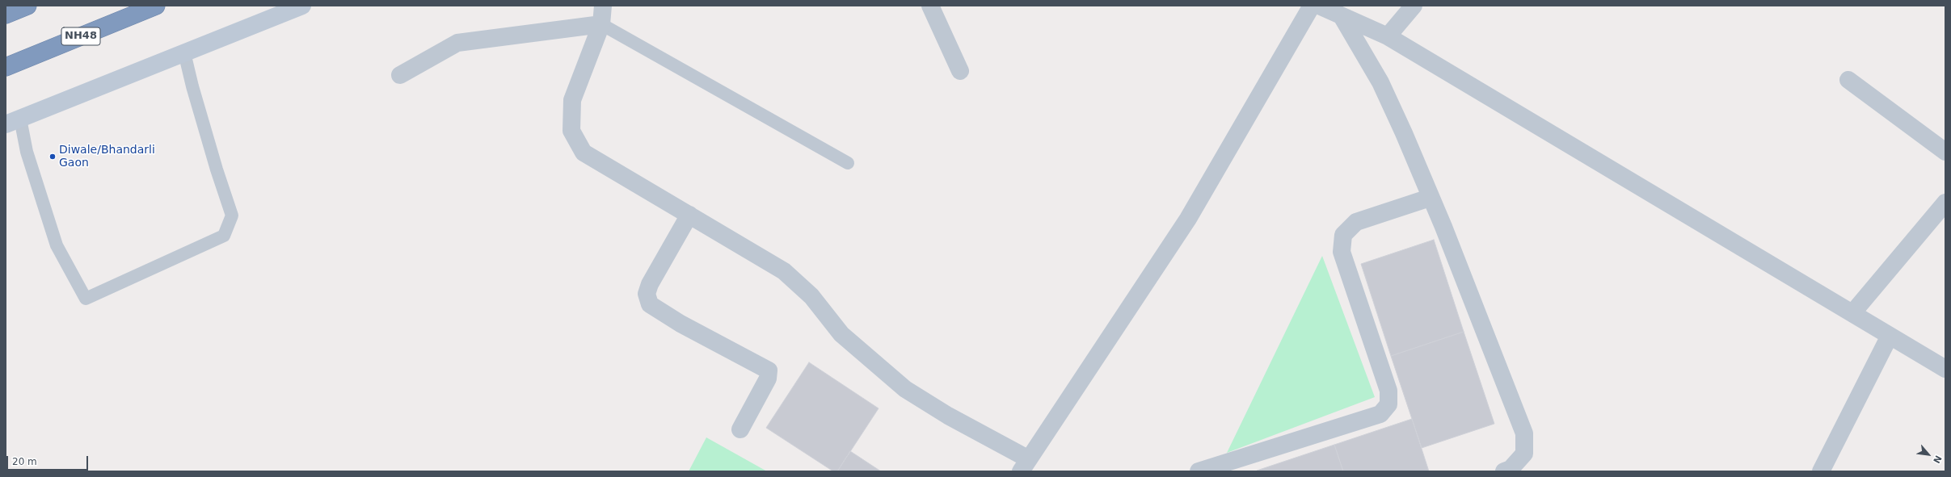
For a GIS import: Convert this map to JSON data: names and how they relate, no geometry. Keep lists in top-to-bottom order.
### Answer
{
  "streets": {
    "highway": ["NH48"]
  },
  "places": ["Diwale/Bhandarli Gaon"],
  "scale_bar": "20 m",
  "north": "bottom right"
}
